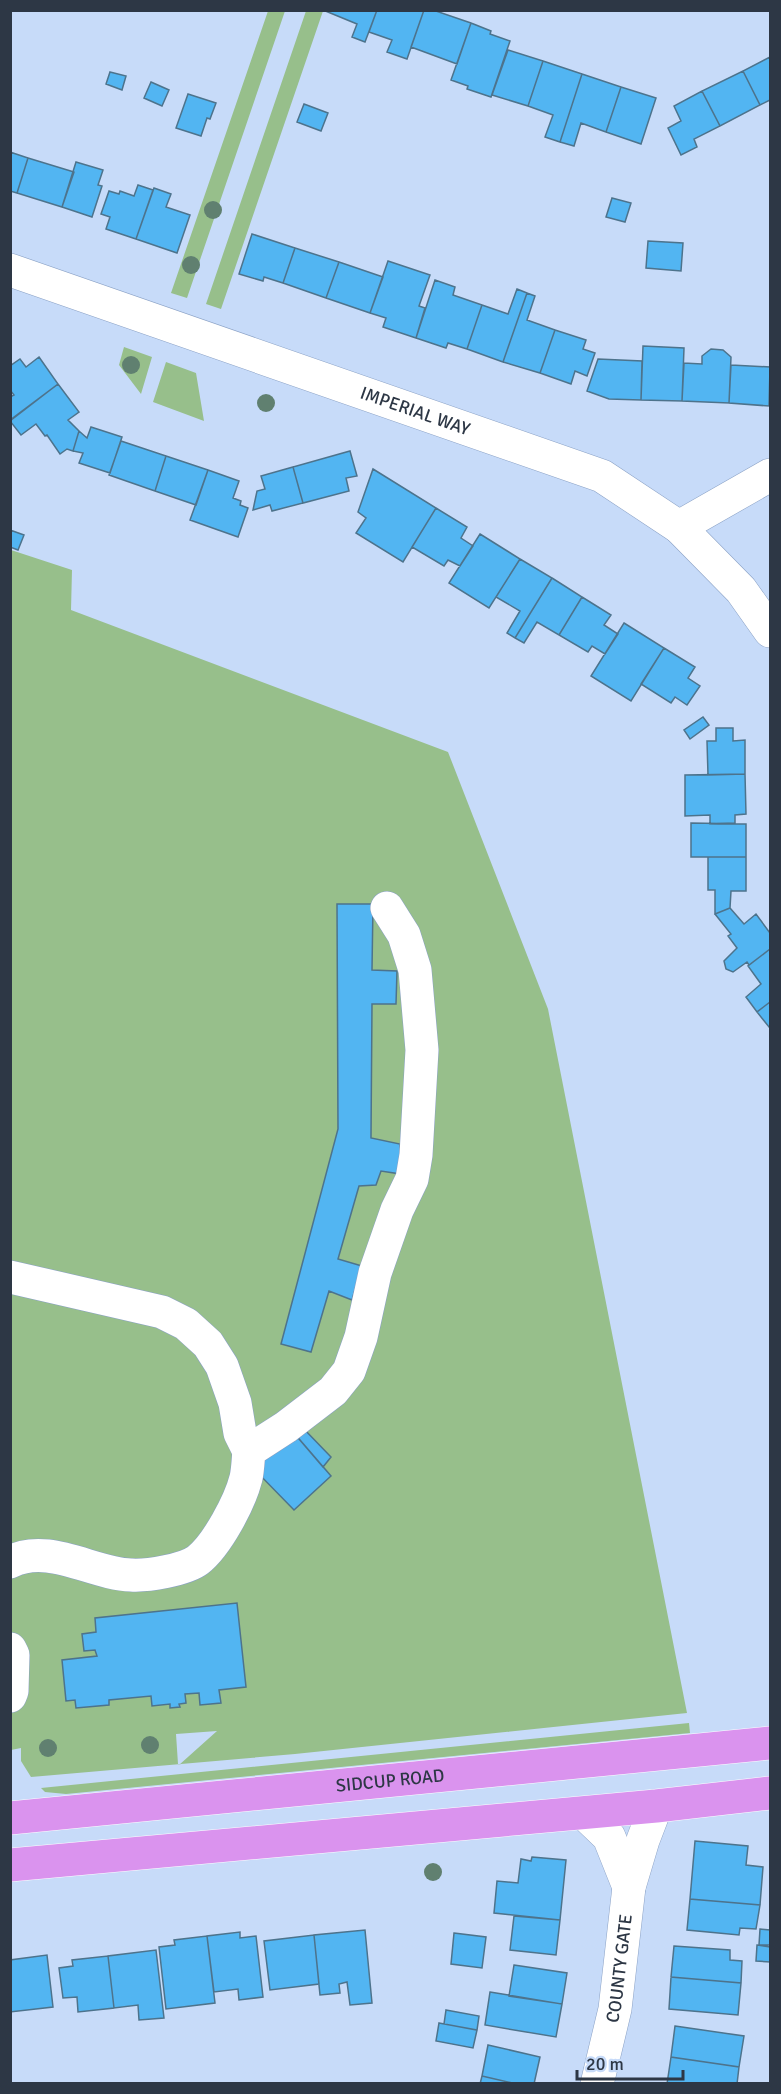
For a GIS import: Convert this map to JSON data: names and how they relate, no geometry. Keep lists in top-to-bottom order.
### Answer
{
  "streets": {
    "highway": ["SIDCUP ROAD"],
    "street": ["IMPERIAL WAY", "COUNTY GATE"]
  },
  "scale_bar": "20 m"
}
